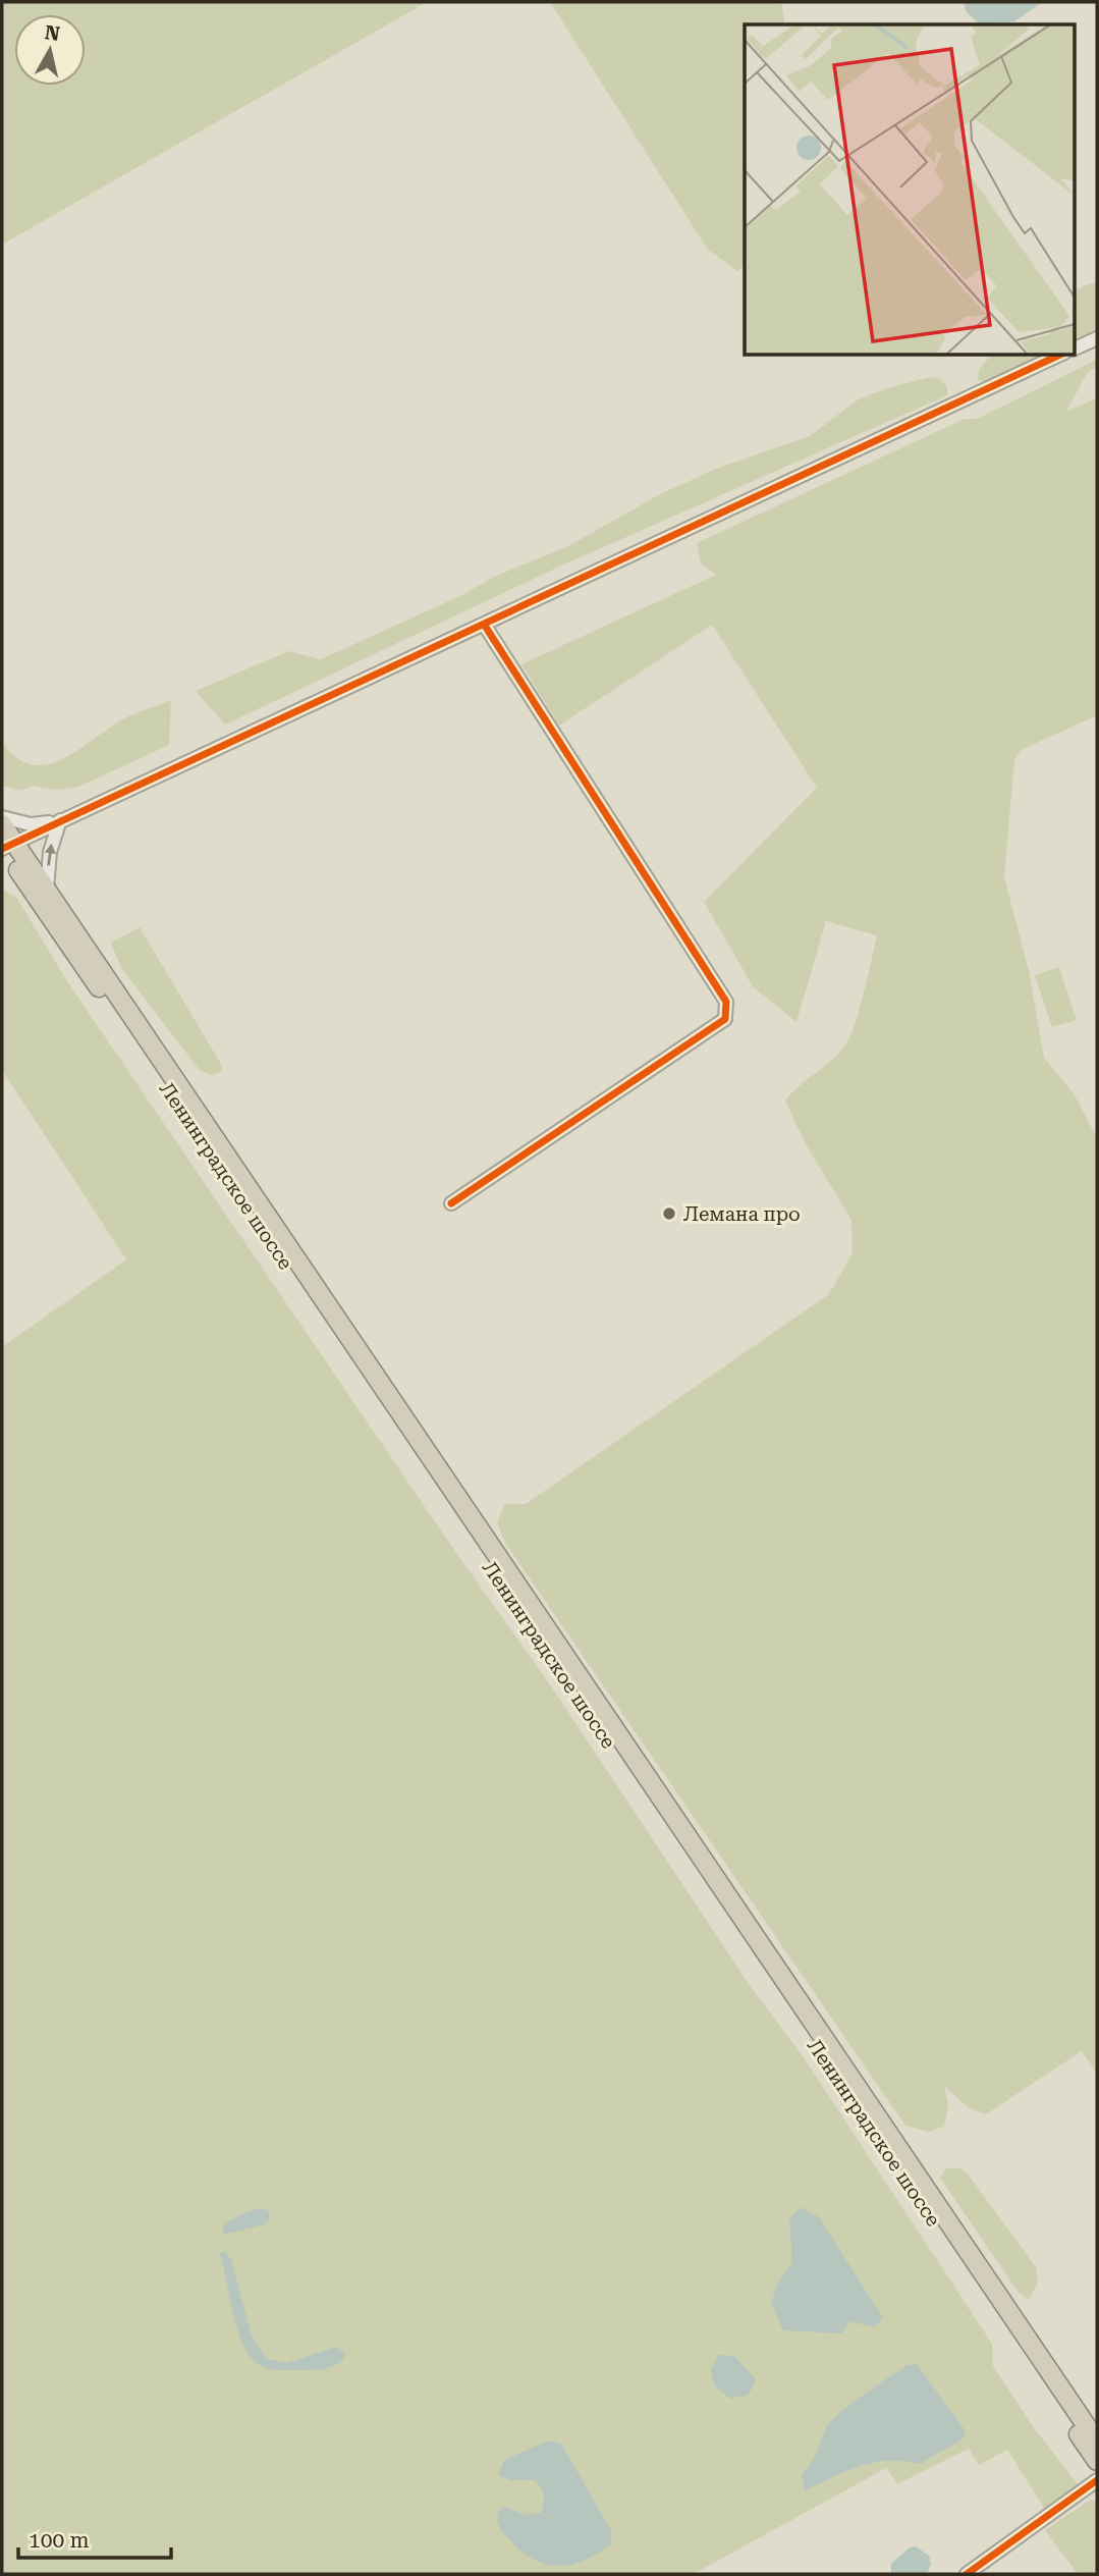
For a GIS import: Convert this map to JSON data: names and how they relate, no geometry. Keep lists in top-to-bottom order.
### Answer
{
  "streets": {
    "highway": ["Ленинградское шоссе"]
  },
  "places": ["Лемана про"],
  "scale_bar": "100 m",
  "north": "top"
}
